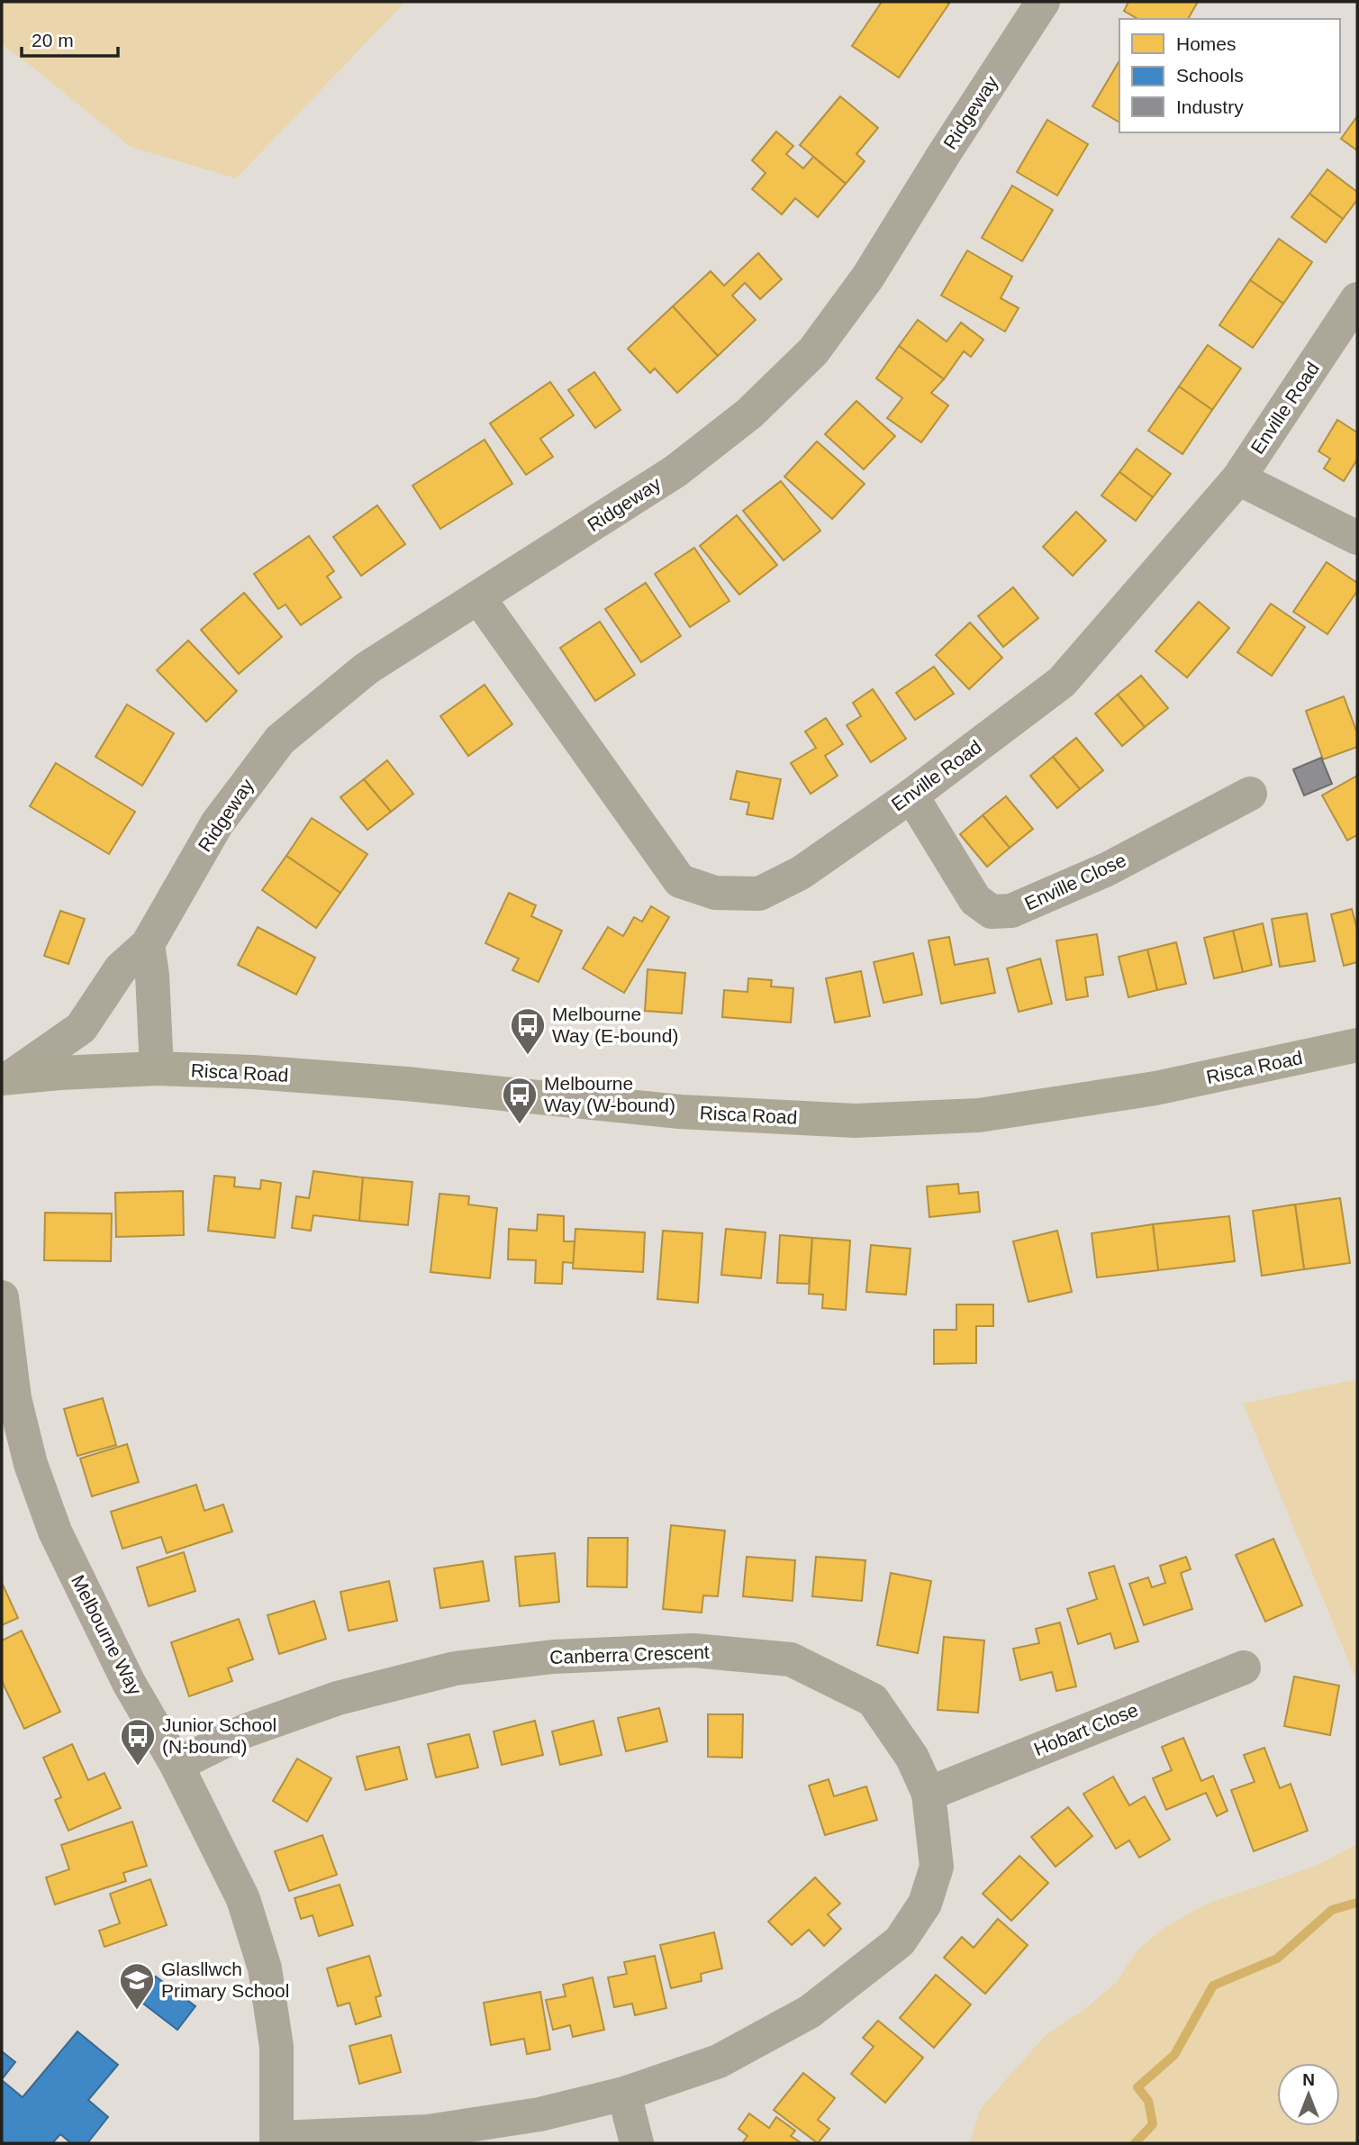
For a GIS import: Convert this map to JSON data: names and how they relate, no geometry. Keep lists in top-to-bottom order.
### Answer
{
  "streets": {
    "main road": ["Risca Road"],
    "street": [
      "Ridgeway",
      "Enville Road",
      "Enville Close",
      "Melbourne Way",
      "Canberra Crescent",
      "Hobart Close"
    ]
  },
  "crossings": [
    ["Ridgeway", "Enville Road"],
    ["Ridgeway", "Risca Road"],
    ["Enville Road", "Enville Close"],
    ["Melbourne Way", "Canberra Crescent"],
    ["Canberra Crescent", "Hobart Close"]
  ],
  "places": {
    "bus stop": ["Melbourne Way (E-bound)", "Melbourne Way (W-bound)", "Junior School (N-bound)"],
    "school or university": ["Glasllwch Primary School"]
  },
  "legend": ["Homes", "Schools", "Industry"],
  "scale_bar": "20 m",
  "north": "top"
}
